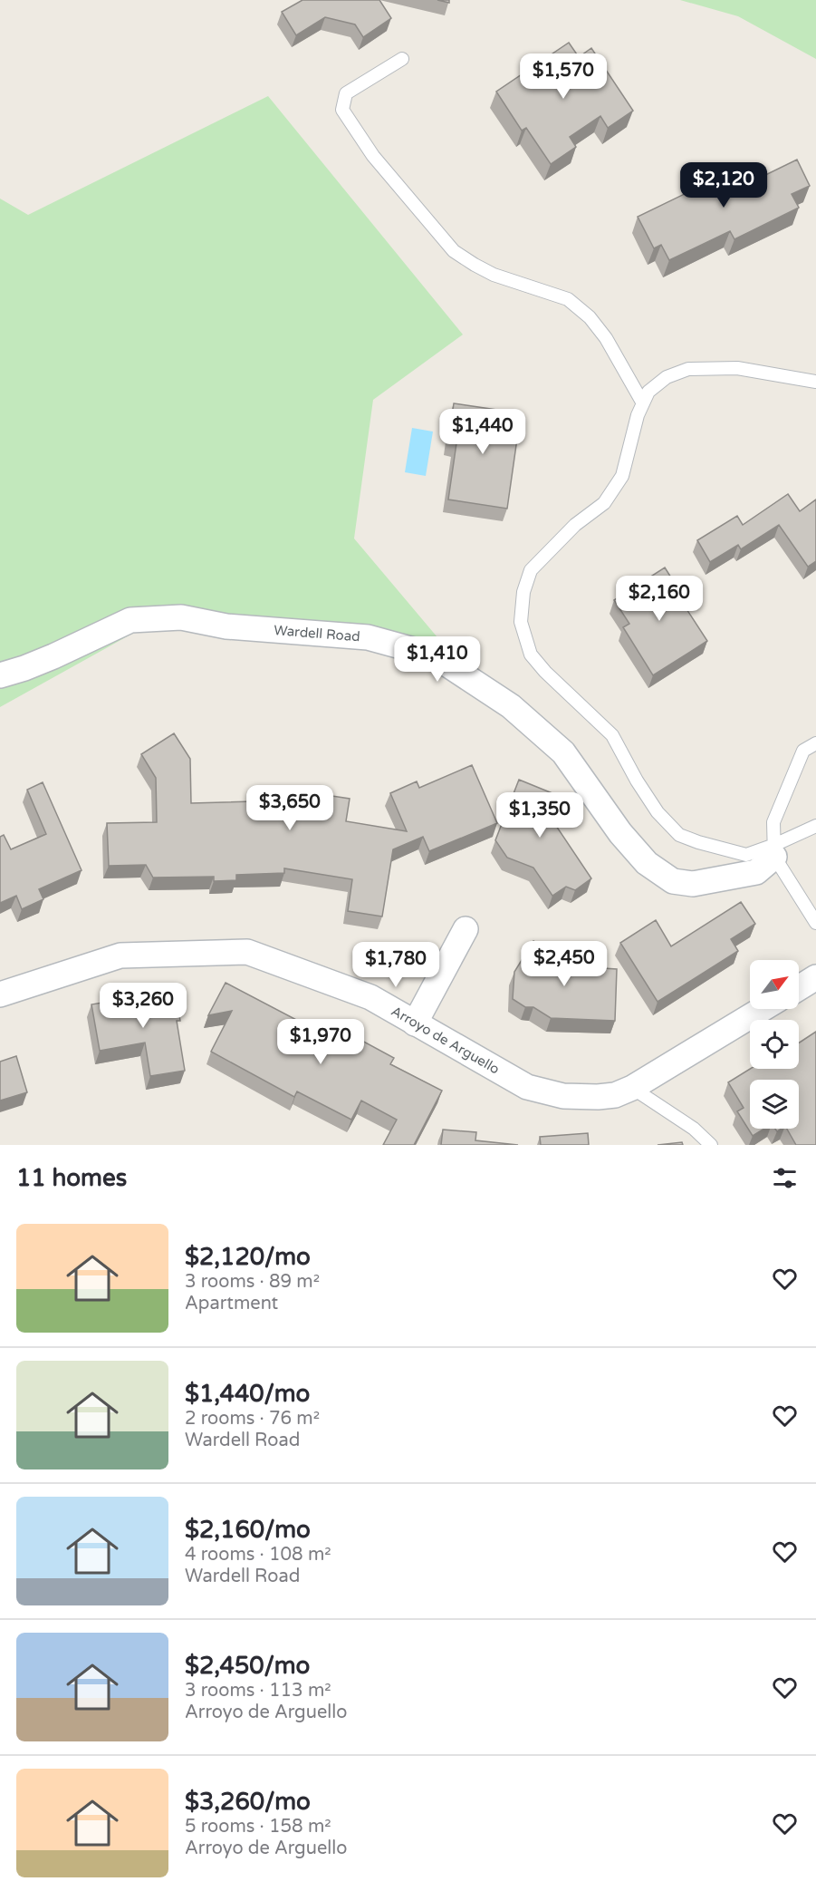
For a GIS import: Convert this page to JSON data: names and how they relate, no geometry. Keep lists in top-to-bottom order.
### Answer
{
  "streets": {
    "street": ["Wardell Road", "Arroyo de Arguello"]
  },
  "north": "top right",
  "page": {
    "price": [
      "$1,570",
      "$2,120",
      "$1,440",
      "$2,160",
      "$1,410",
      "$3,650",
      "$1,350",
      "$2,450",
      "$1,780",
      "$3,260",
      "$1,970"
    ],
    "heading": "11 homes",
    "list": [
      {
        "name": "$2,120/mo",
        "note": "3 rooms · 89 m² · Apartment"
      },
      {
        "name": "$1,440/mo",
        "note": "2 rooms · 76 m² · Wardell Road"
      },
      {
        "name": "$2,160/mo",
        "note": "4 rooms · 108 m² · Wardell Road"
      },
      {
        "name": "$2,450/mo",
        "note": "3 rooms · 113 m² · Arroyo de Arguello"
      },
      {
        "name": "$3,260/mo",
        "note": "5 rooms · 158 m² · Arroyo de Arguello"
      }
    ]
  }
}
